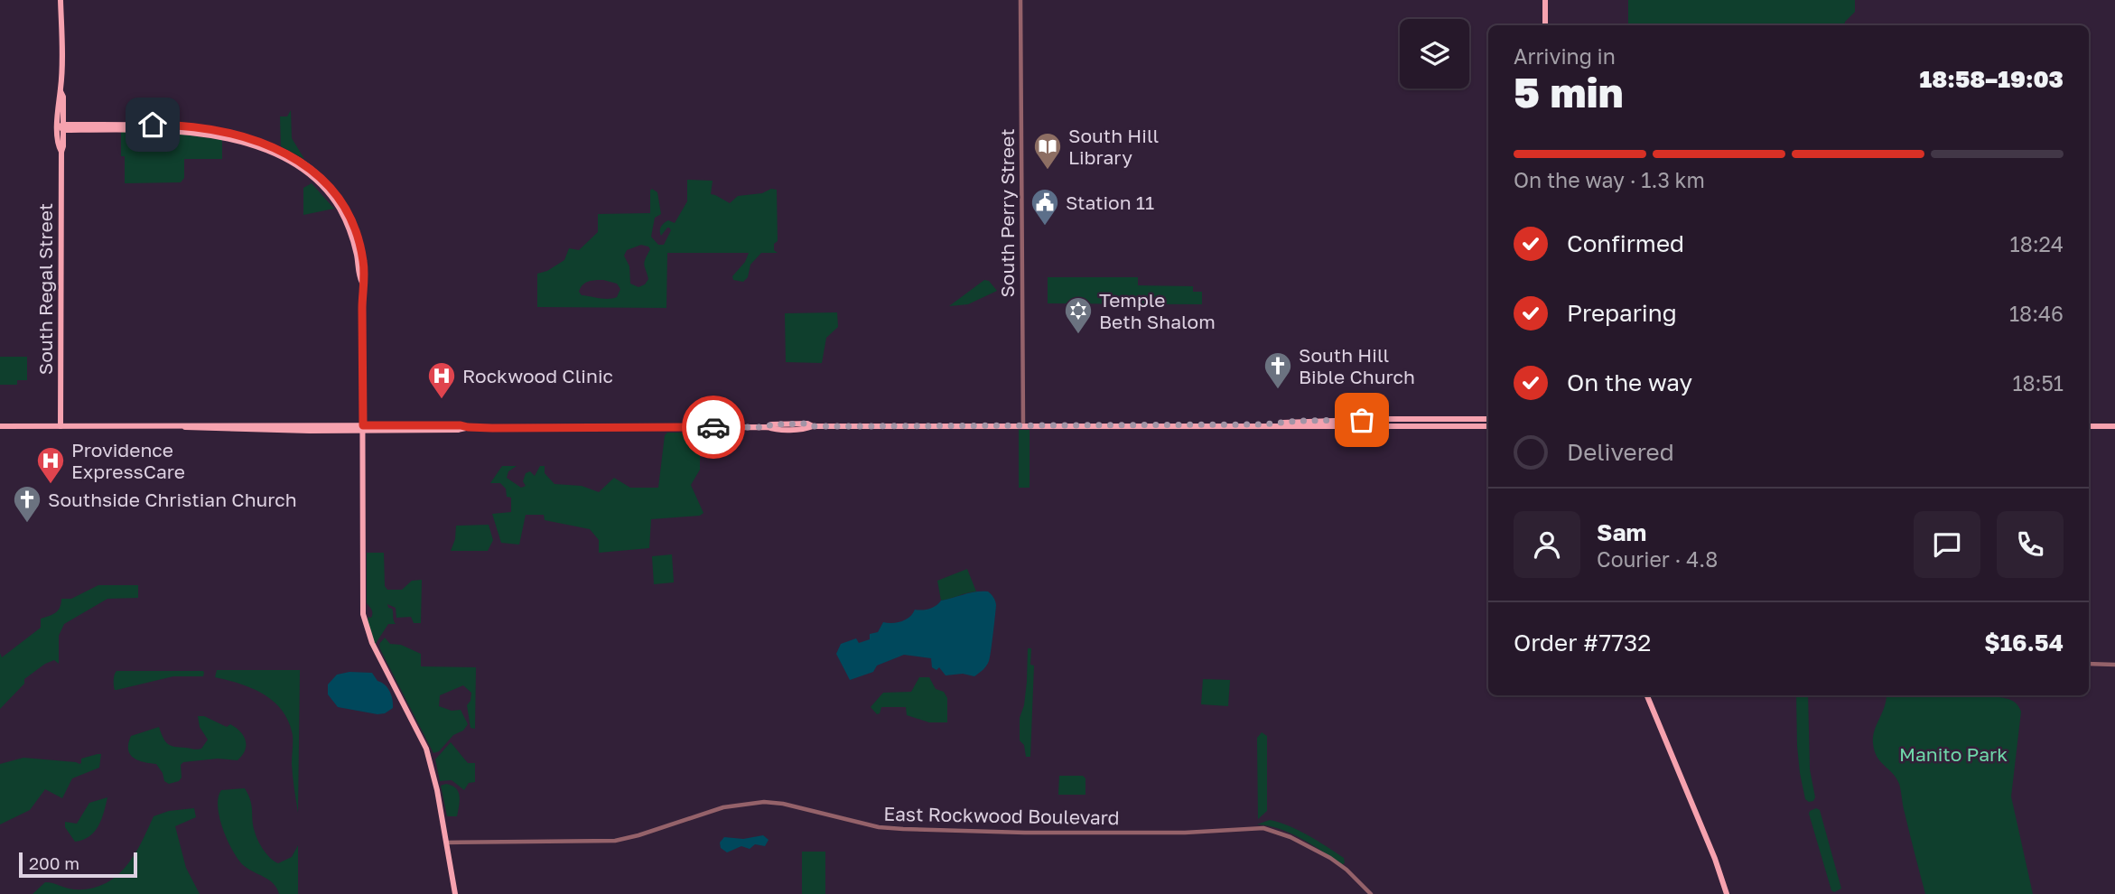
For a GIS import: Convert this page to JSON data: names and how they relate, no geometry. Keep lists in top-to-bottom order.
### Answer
{
  "streets": {
    "main road": ["South Regal Street"],
    "street": ["South Perry Street", "East Rockwood Boulevard"]
  },
  "parks": ["Manito Park"],
  "places": {
    "library": ["South Hill Library"],
    "public building": ["Station 11"],
    "synagogue": ["Temple Beth Shalom"],
    "church": ["South Hill Bible Church", "Southside Christian Church"],
    "hospital": ["Rockwood Clinic", "Providence ExpressCare"]
  },
  "scale_bar": "200 m",
  "page": {
    "heading": ["5 min", "Arriving in", "18:58–19:03"],
    "panel": [
      "Sam",
      "Courier · 4.8",
      "Order #7732",
      "$16.54"
    ],
    "bar": "On the way · 1.3 km",
    "list": [
      ["Confirmed", "18:24"],
      ["Preparing", "18:46"],
      ["On the way", "18:51"],
      "Delivered"
    ],
    "scale": "200 m"
  }
}
